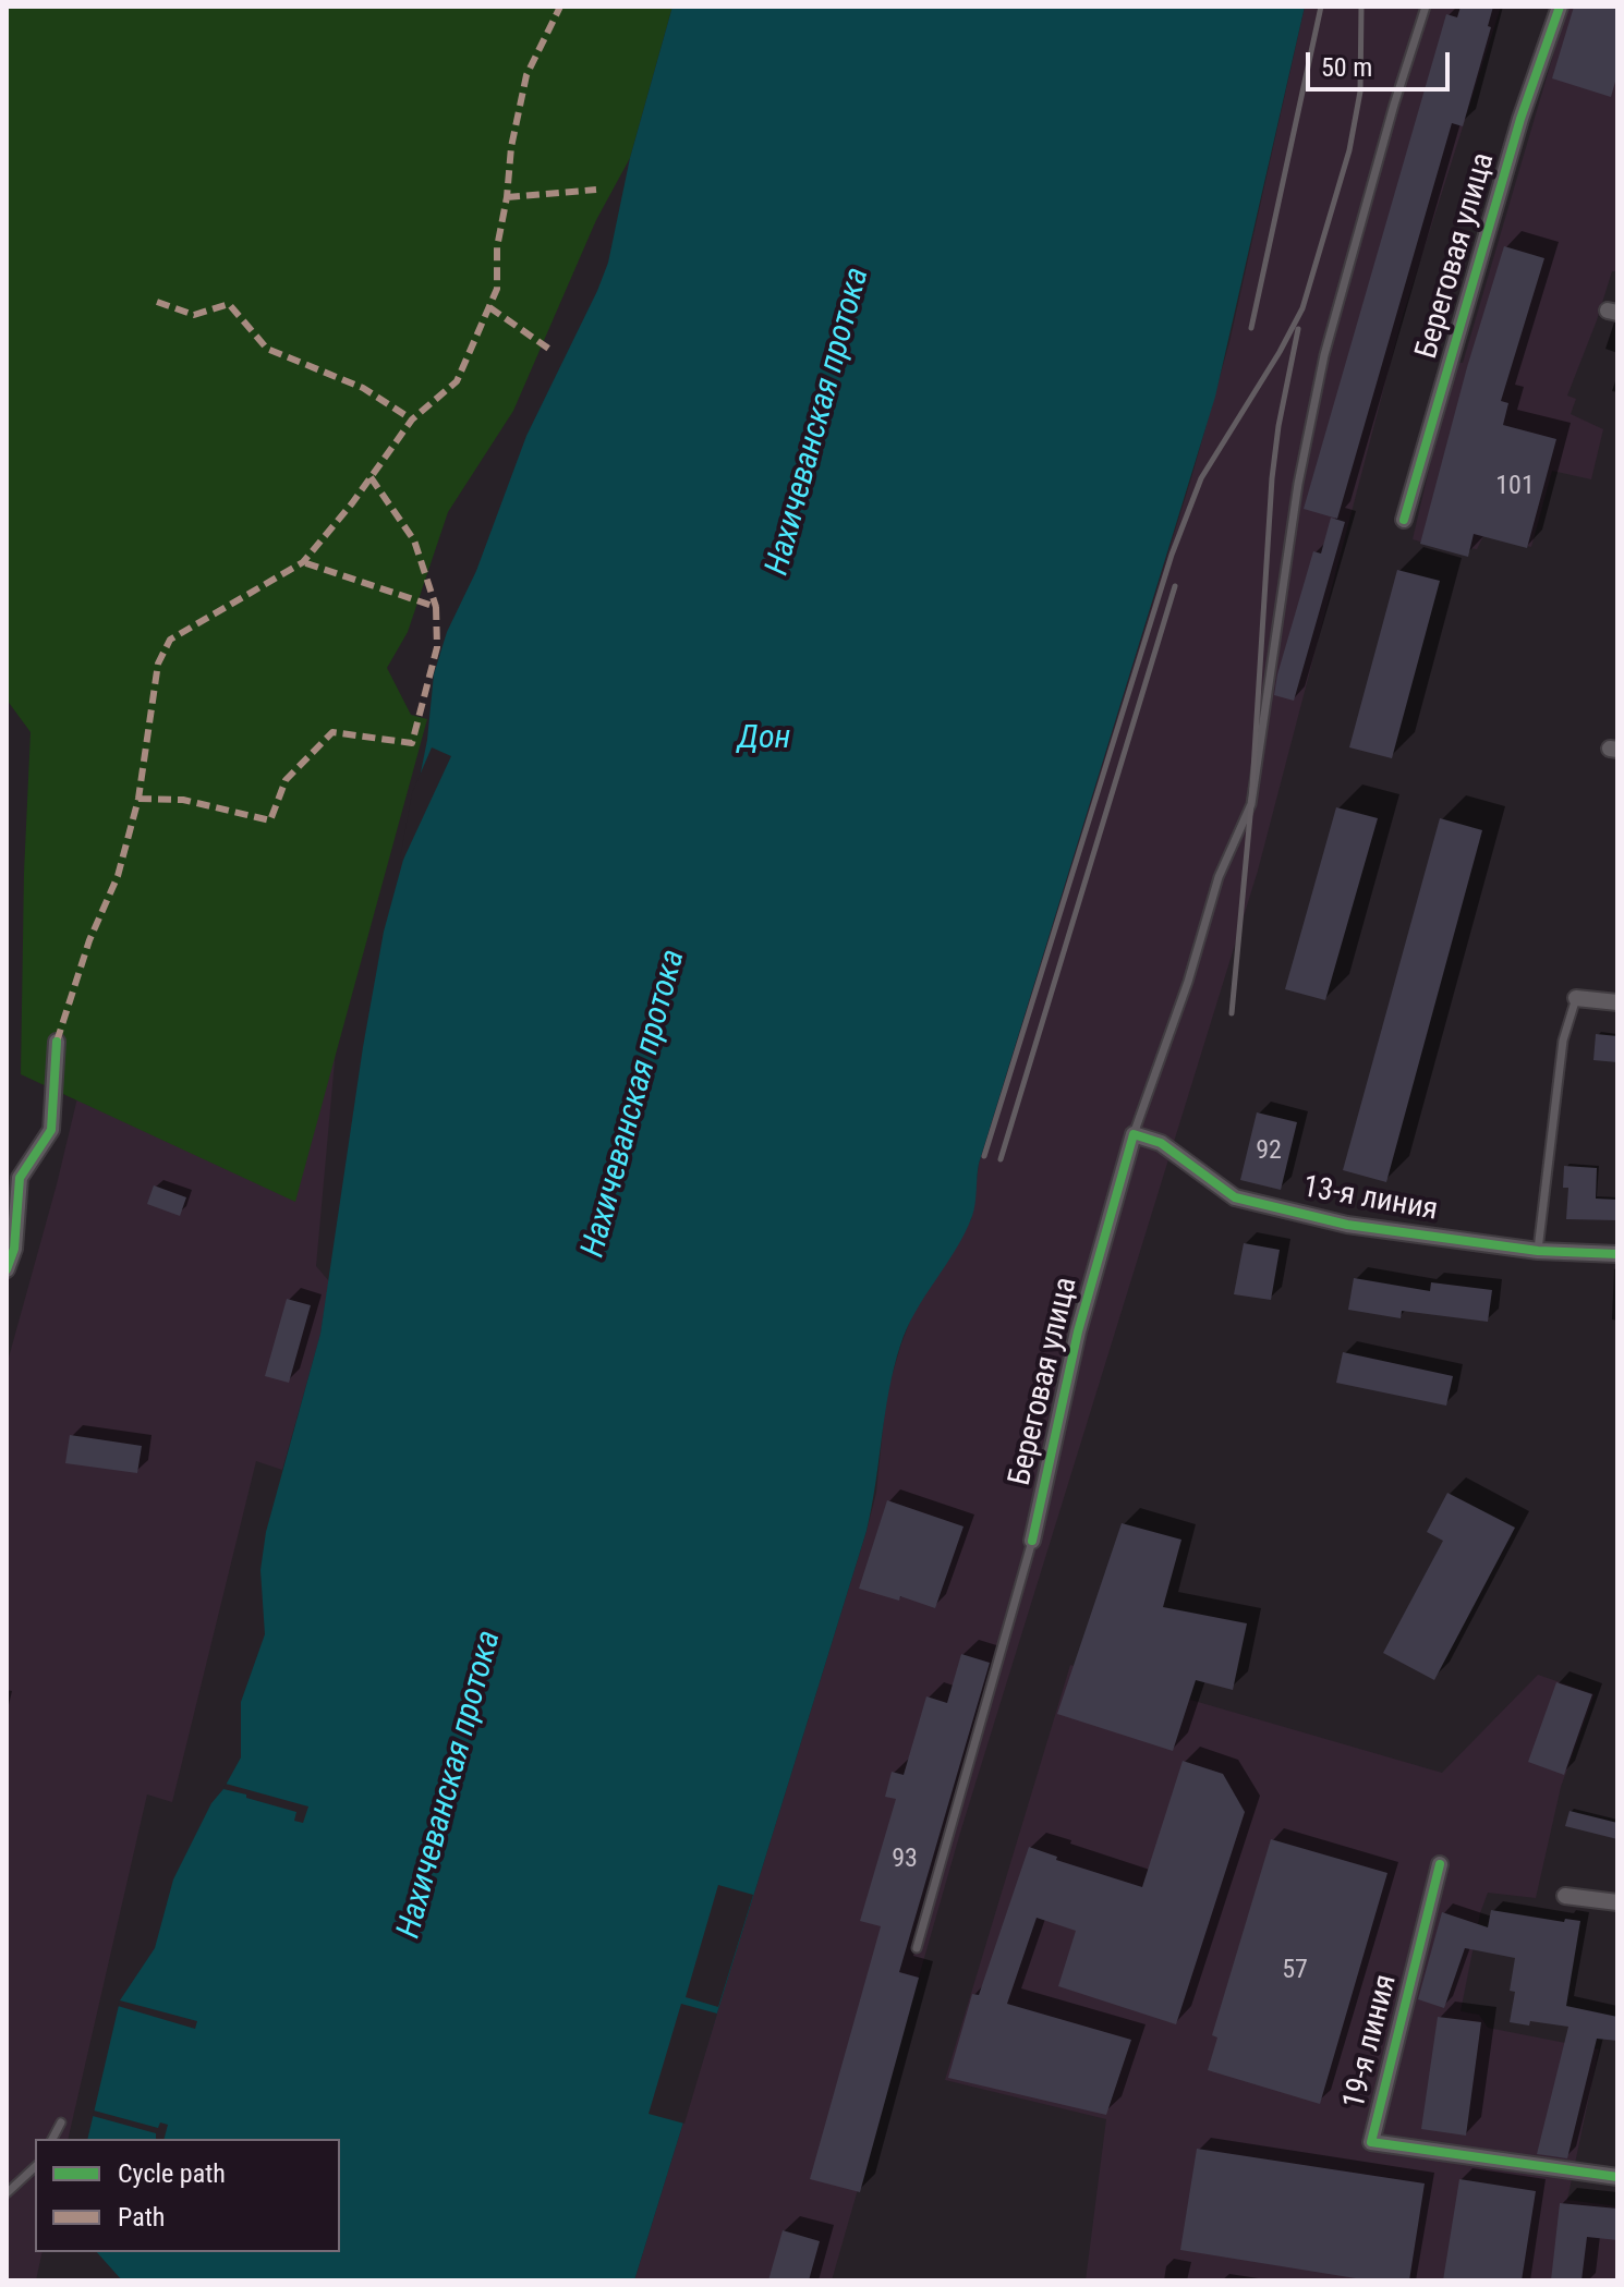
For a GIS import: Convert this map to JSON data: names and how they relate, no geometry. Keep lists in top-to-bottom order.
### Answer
{
  "streets": {
    "street": ["Береговая улица", "13-я линия", "19-я линия"]
  },
  "crossings": [
    ["Береговая улица", "13-я линия"]
  ],
  "water": ["Нахичеванская протока", "Дон"],
  "house_numbers": [
    "101",
    "92",
    "93",
    "57"
  ],
  "legend": ["Cycle path", "Path"],
  "scale_bar": "50 m"
}
